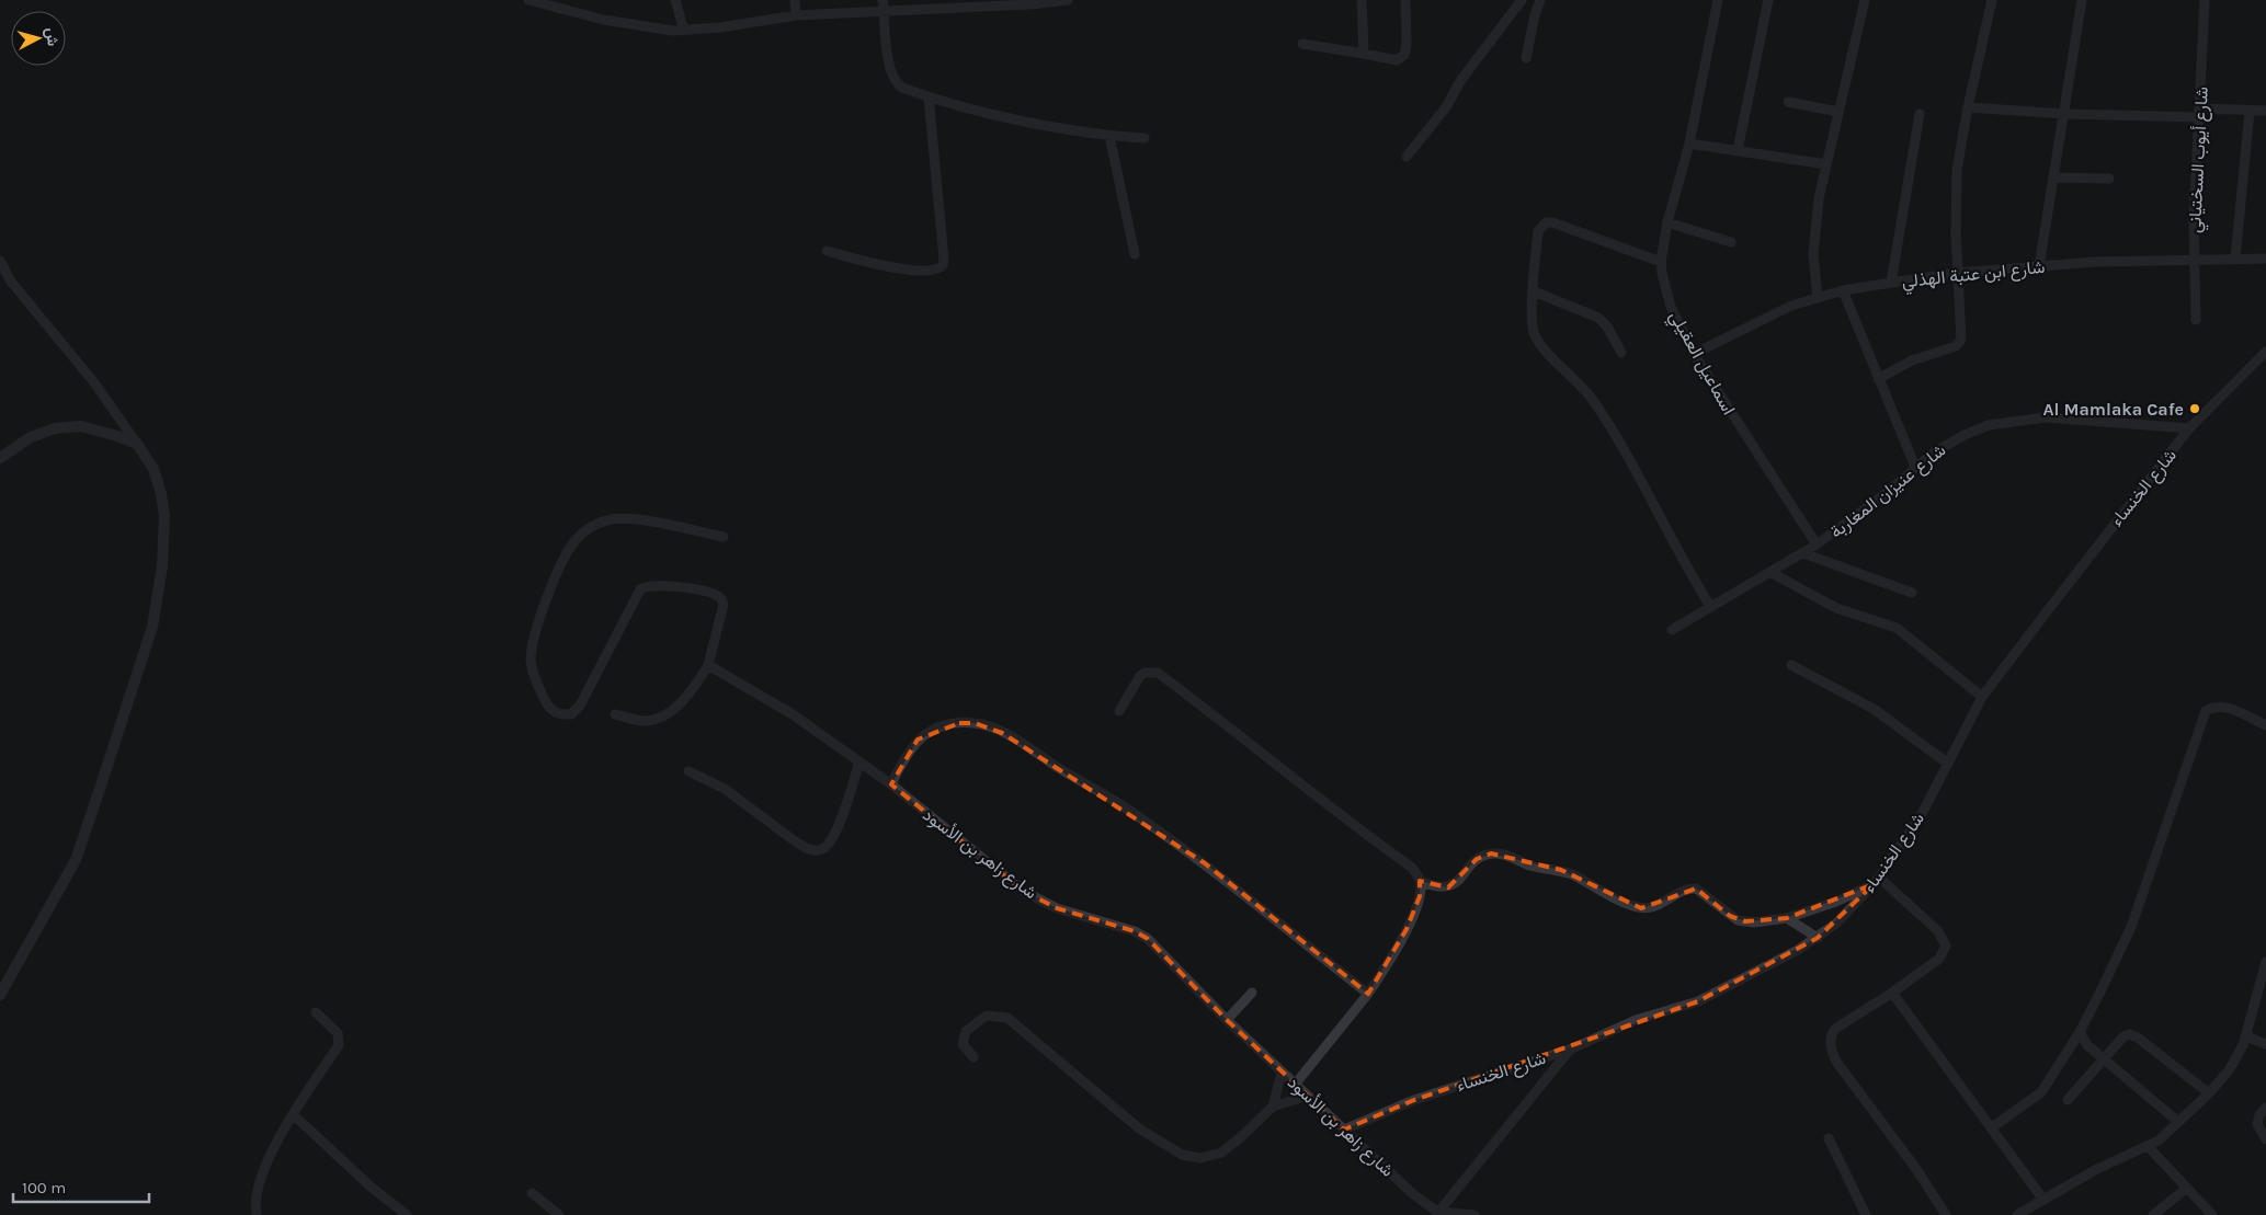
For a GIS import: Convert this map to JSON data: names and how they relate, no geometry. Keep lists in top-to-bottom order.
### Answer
{
  "streets": {
    "street": [
      "شارع أيوب السختياني",
      "شارع ابن عتبة الهذلي",
      "اسماعيل العقيلي",
      "شارع الخنساء",
      "شارع عنيزان المغاربة",
      "شارع زاهر بن الأسود"
    ]
  },
  "crossings": [
    ["شارع أيوب السختياني", "شارع ابن عتبة الهذلي"],
    ["شارع ابن عتبة الهذلي", "اسماعيل العقيلي"],
    ["اسماعيل العقيلي", "شارع عنيزان المغاربة"],
    ["شارع الخنساء", "شارع عنيزان المغاربة"],
    ["شارع الخنساء", "شارع زاهر بن الأسود"]
  ],
  "places": ["Al Mamlaka Cafe"],
  "scale_bar": "100 m",
  "north": "right"
}
